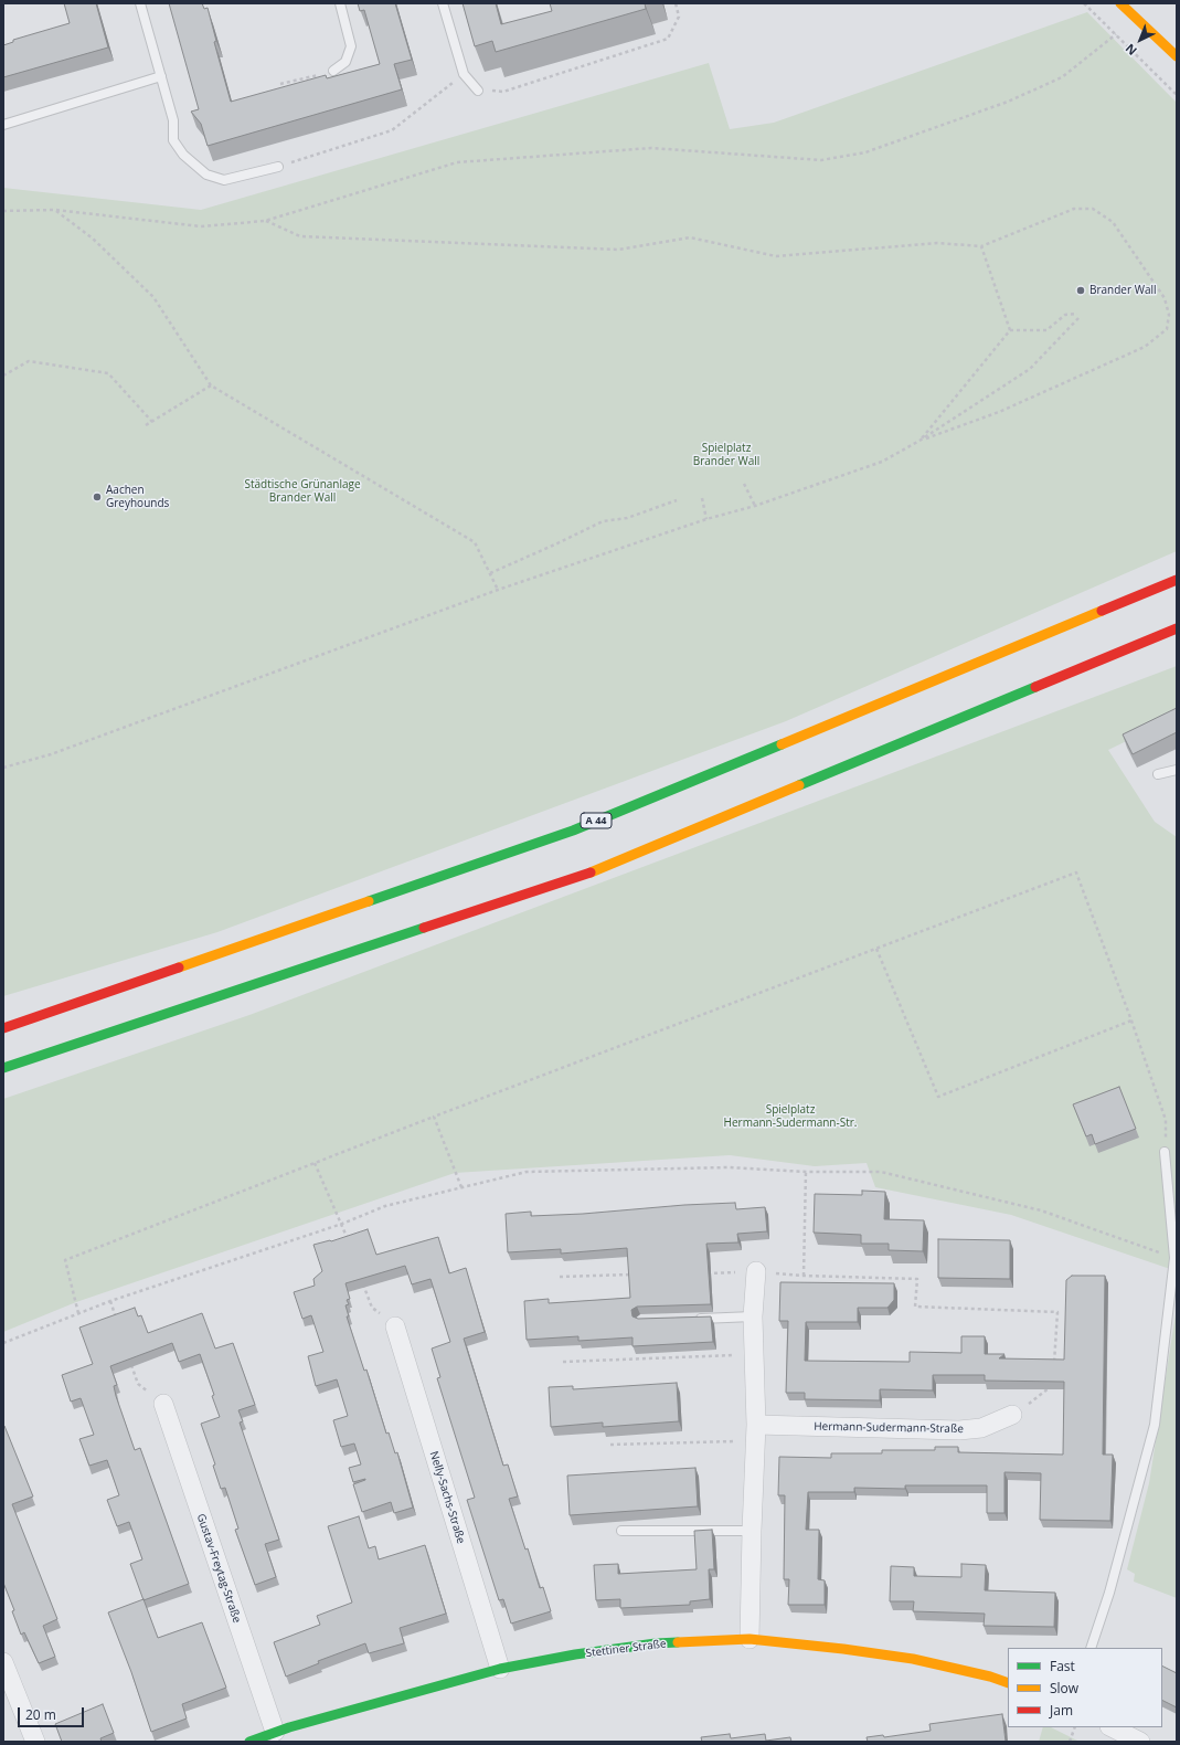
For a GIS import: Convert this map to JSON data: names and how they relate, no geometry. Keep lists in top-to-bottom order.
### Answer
{
  "streets": {
    "main road": ["A 44", "Stettiner Straße"],
    "street": ["Hermann-Sudermann-Straße", "Nelly-Sachs-Straße", "Gustav-Freytag-Straße"]
  },
  "crossings": [
    ["Nelly-Sachs-Straße", "Stettiner Straße"],
    ["Gustav-Freytag-Straße", "Stettiner Straße"]
  ],
  "parks": ["Spielplatz Brander Wall", "Städtische Grünanlage Brander Wall", "Spielplatz Hermann-Sudermann-Str."],
  "places": ["Brander Wall", "Aachen Greyhounds"],
  "legend": ["Fast", "Slow", "Jam"],
  "scale_bar": "20 m",
  "north": "bottom left"
}
